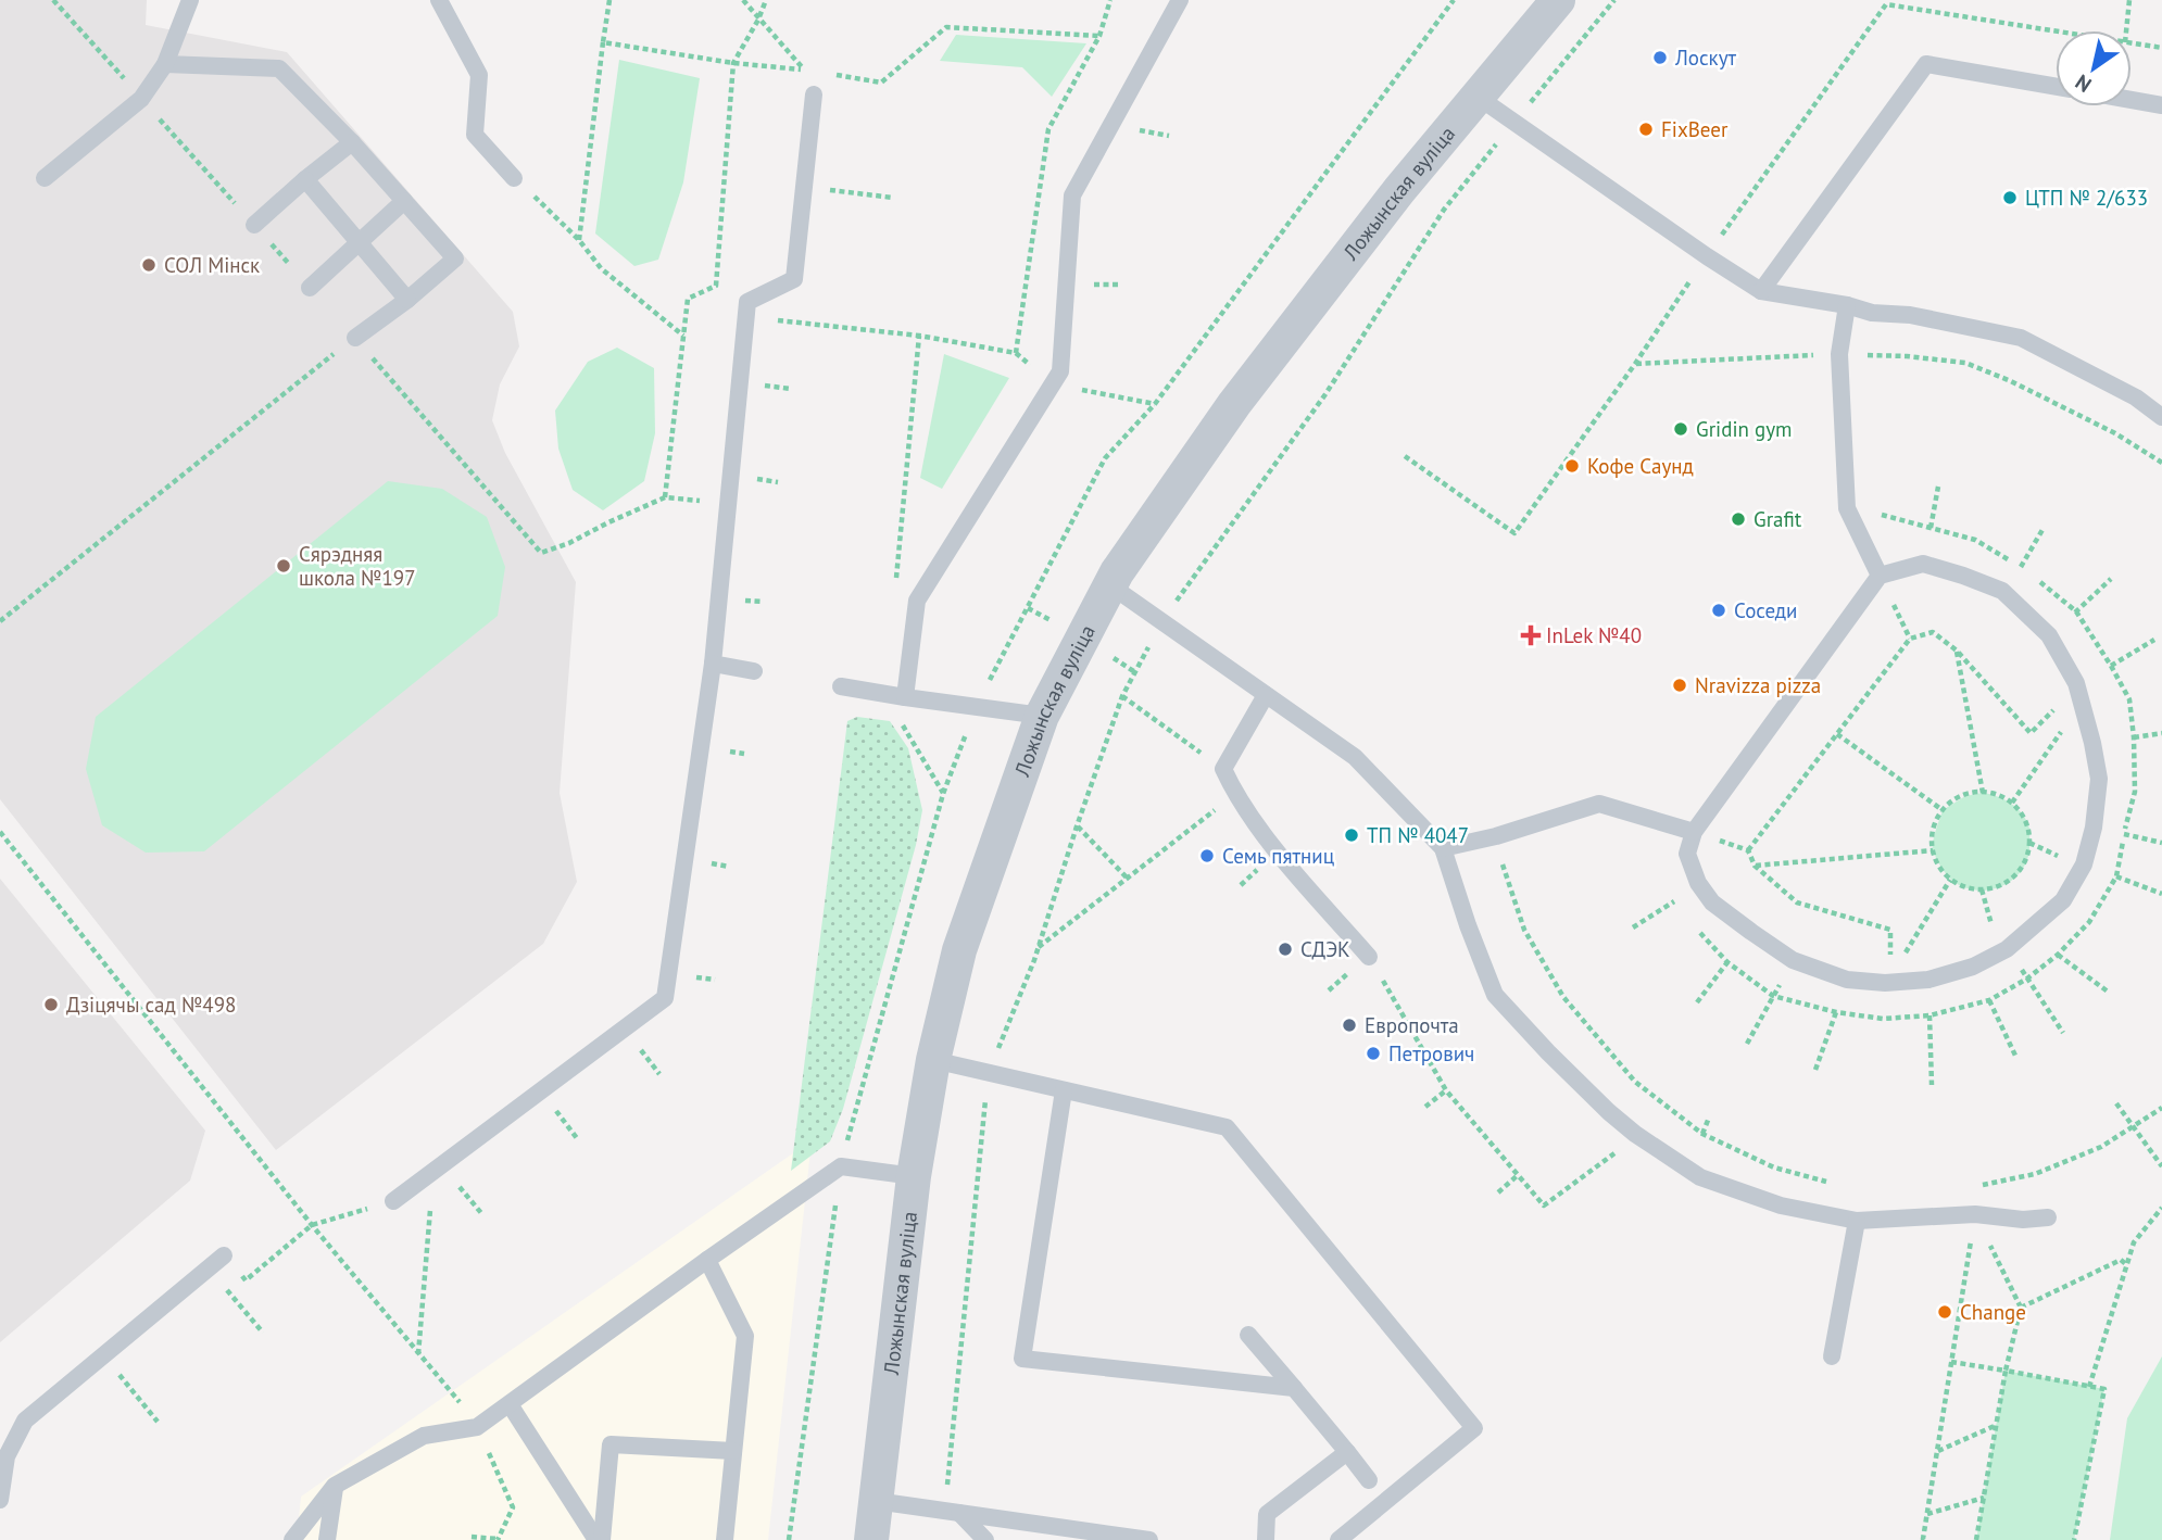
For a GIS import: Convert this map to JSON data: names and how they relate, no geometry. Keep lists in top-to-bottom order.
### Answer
{
  "streets": {
    "street": ["Ложынская вуліца"]
  },
  "places": {
    "other": [
      "Лоскут",
      "FixBeer",
      "ЦТП № 2/633",
      "СОЛ Мінск",
      "Gridin gym",
      "Кофе Саунд",
      "Grafit",
      "Сярэдняя школа №197",
      "Соседи",
      "Nravizza pizza",
      "ТП № 4047",
      "Семь пятниц",
      "СДЭК",
      "Дзіцячы сад №498",
      "Европочта",
      "Петрович",
      "Change"
    ],
    "health": ["InLek №40"]
  },
  "north": "bottom left"
}
